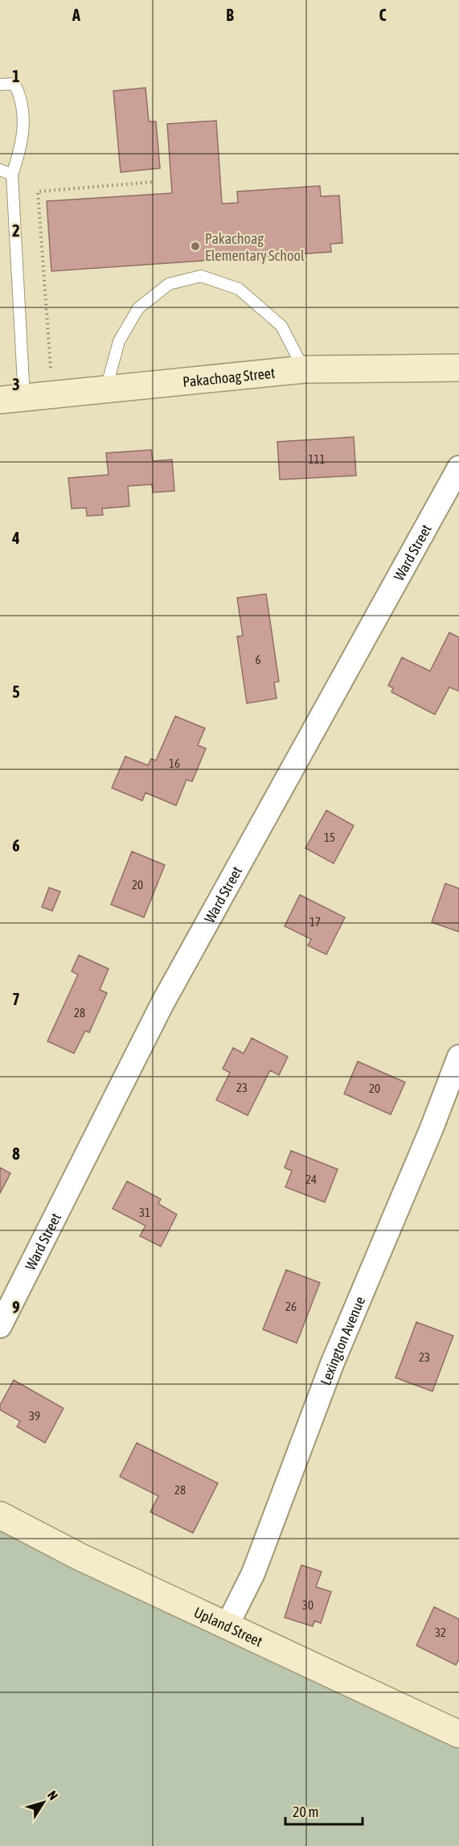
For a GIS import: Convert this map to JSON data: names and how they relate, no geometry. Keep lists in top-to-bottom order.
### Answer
{
  "streets": {
    "street": [
      "Pakachoag Street",
      "Ward Street",
      "Lexington Avenue",
      "Upland Street"
    ]
  },
  "crossings": [
    ["Lexington Avenue", "Upland Street"]
  ],
  "places": ["Pakachoag Elementary School"],
  "house_numbers": [
    "111",
    "6",
    "16",
    "15",
    "20",
    "17",
    "28",
    "23",
    "20",
    "24",
    "31",
    "26",
    "23",
    "39",
    "28",
    "30",
    "32"
  ],
  "scale_bar": "20 m",
  "north": "top right",
  "grid": {
    "columns": ["A", "B", "C"],
    "rows": [
      "1",
      "2",
      "3",
      "4",
      "5",
      "6",
      "7",
      "8",
      "9"
    ]
  }
}
